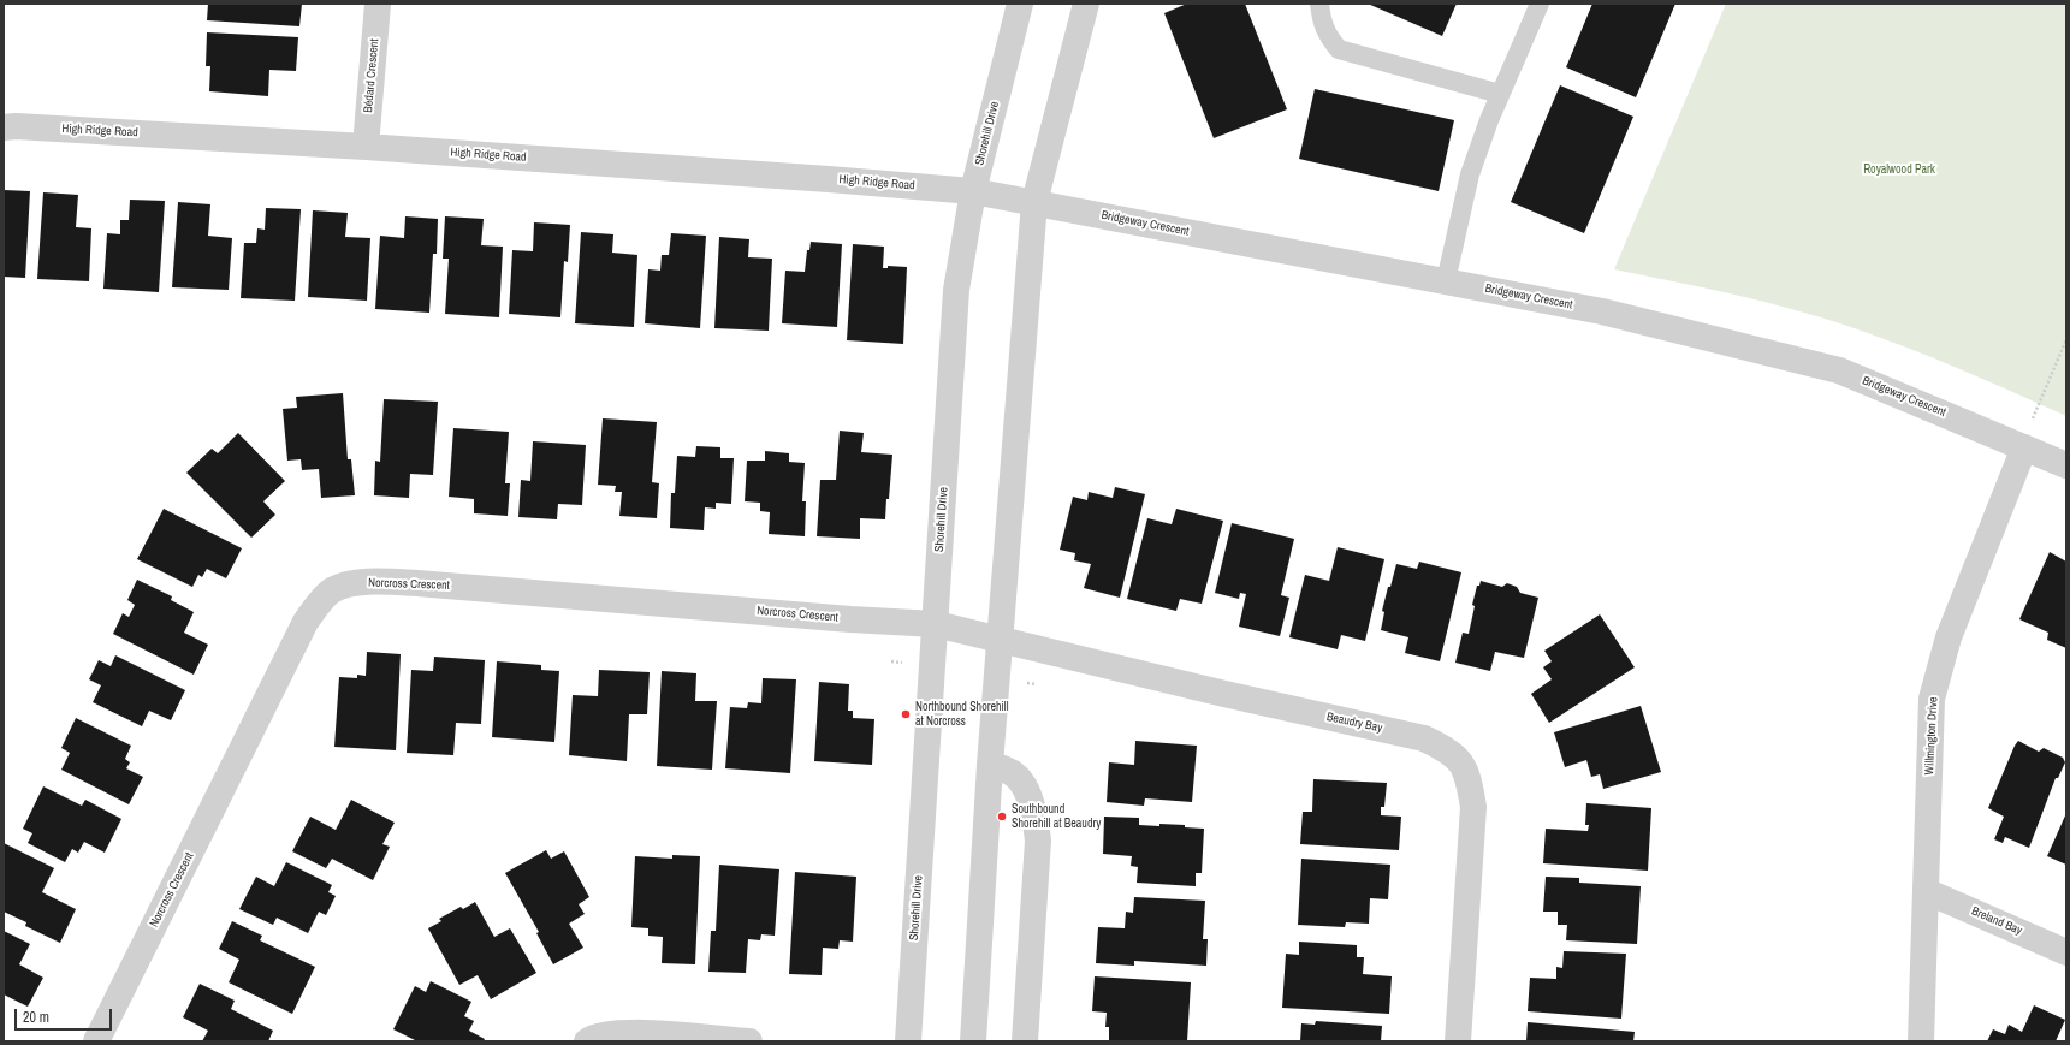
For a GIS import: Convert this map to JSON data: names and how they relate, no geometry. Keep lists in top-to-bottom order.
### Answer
{
  "streets": {
    "street": [
      "Bédard Crescent",
      "High Ridge Road",
      "Shorehill Drive",
      "Bridgeway Crescent",
      "Norcross Crescent",
      "Beaudry Bay",
      "Willmington Drive",
      "Breland Bay"
    ]
  },
  "crossings": [
    ["Bédard Crescent", "High Ridge Road"],
    ["High Ridge Road", "Shorehill Drive"],
    ["High Ridge Road", "Bridgeway Crescent"],
    ["Shorehill Drive", "Bridgeway Crescent"],
    ["Shorehill Drive", "Norcross Crescent"],
    ["Bridgeway Crescent", "Willmington Drive"],
    ["Norcross Crescent", "Beaudry Bay"],
    ["Willmington Drive", "Breland Bay"]
  ],
  "parks": ["Royalwood Park"],
  "places": ["Northbound Shorehill at Norcross", "Southbound Shorehill at Beaudry"],
  "scale_bar": "20 m"
}
